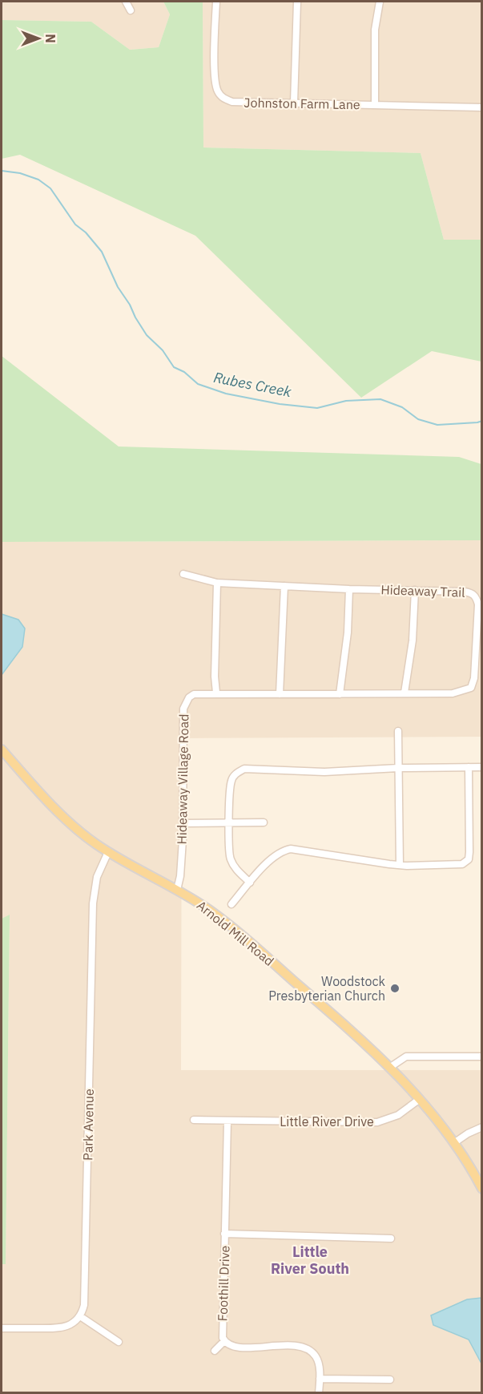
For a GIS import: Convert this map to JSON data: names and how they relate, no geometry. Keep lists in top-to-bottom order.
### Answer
{
  "streets": {
    "main road": ["Arnold Mill Road"],
    "street": [
      "Johnston Farm Lane",
      "Hideaway Trail",
      "Hideaway Village Road",
      "Little River Drive",
      "Park Avenue",
      "Foothill Drive"
    ]
  },
  "crossings": [
    ["Hideaway Trail", "Hideaway Village Road"],
    ["Hideaway Village Road", "Arnold Mill Road"],
    ["Arnold Mill Road", "Little River Drive"],
    ["Arnold Mill Road", "Park Avenue"],
    ["Little River Drive", "Foothill Drive"]
  ],
  "districts": ["Little River South"],
  "water": ["Rubes Creek"],
  "places": ["Woodstock Presbyterian Church"],
  "north": "right"
}
